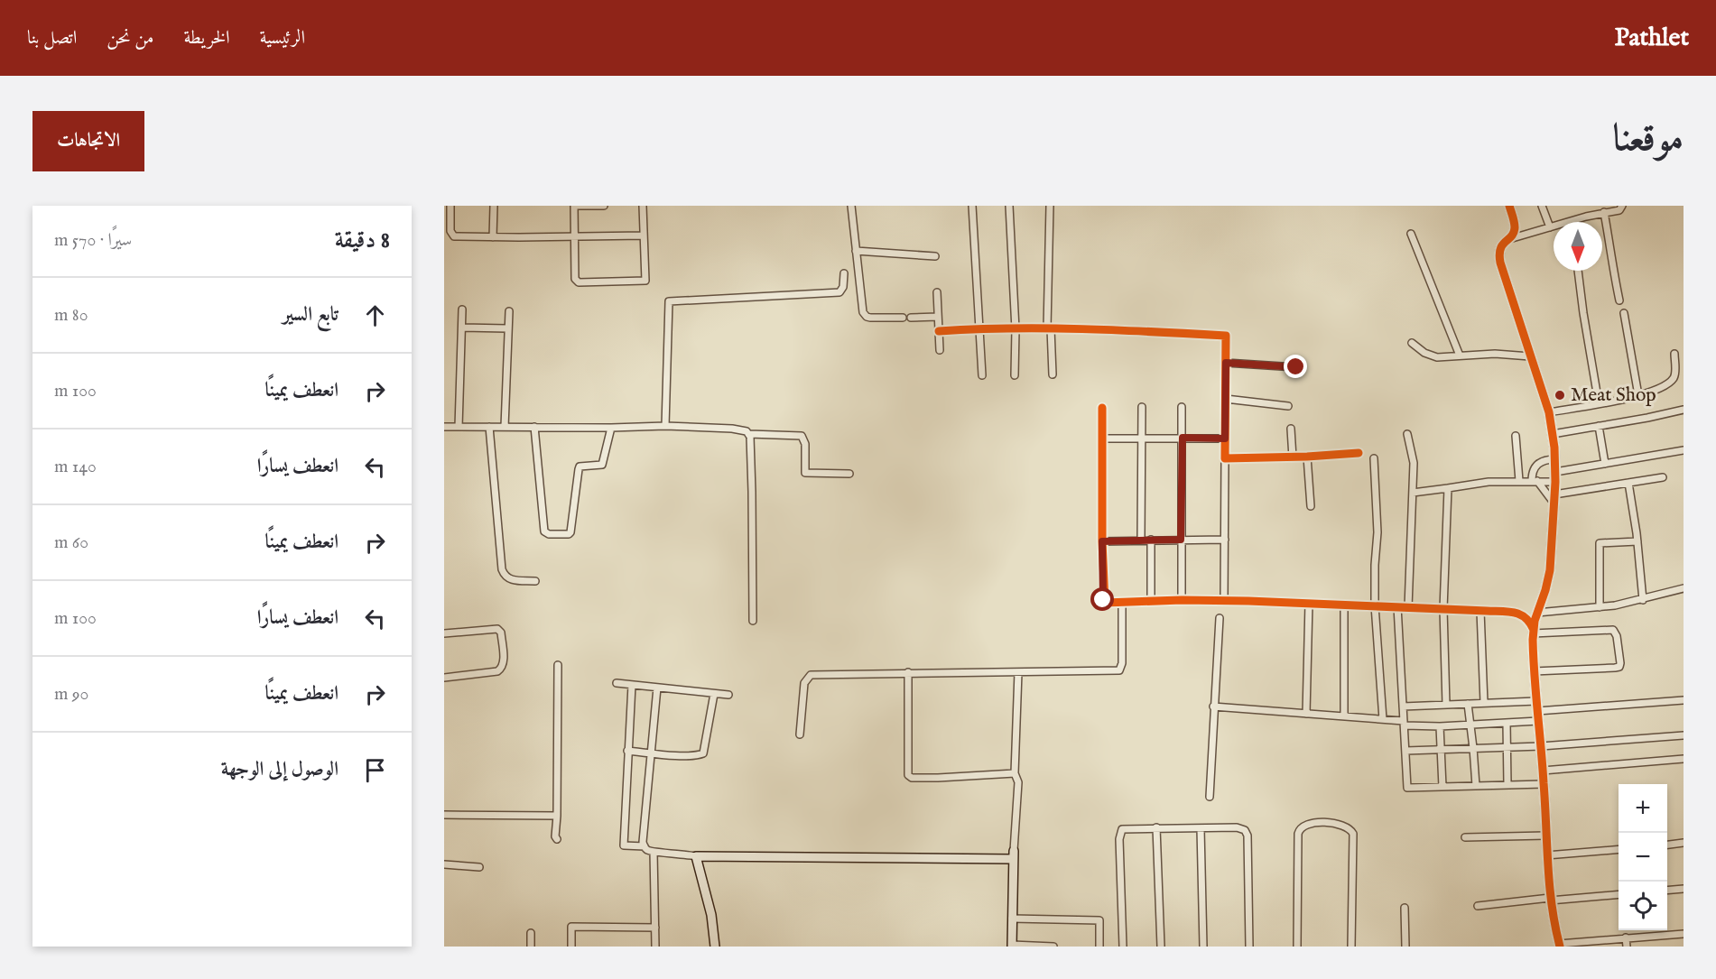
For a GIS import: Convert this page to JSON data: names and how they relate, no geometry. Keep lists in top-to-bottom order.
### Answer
{
  "places": ["Meat Shop"],
  "north": "bottom",
  "page": {
    "header": "Pathlet",
    "nav": [
      "الرئيسية",
      "الخريطة",
      "من نحن",
      "اتصل بنا"
    ],
    "title": "موقعنا",
    "buttons": "الاتجاهات",
    "heading": ["8 دقيقة", "سيرًا · 570 m"],
    "list": [
      ["تابع السير", "80 m"],
      ["انعطف يمينًا", "100 m"],
      ["انعطف يسارًا", "140 m"],
      ["انعطف يمينًا", "60 m"],
      ["انعطف يسارًا", "100 m"],
      ["انعطف يمينًا", "90 m"],
      "الوصول إلى الوجهة"
    ],
    "map_buttons": ["+", "−"]
  }
}
